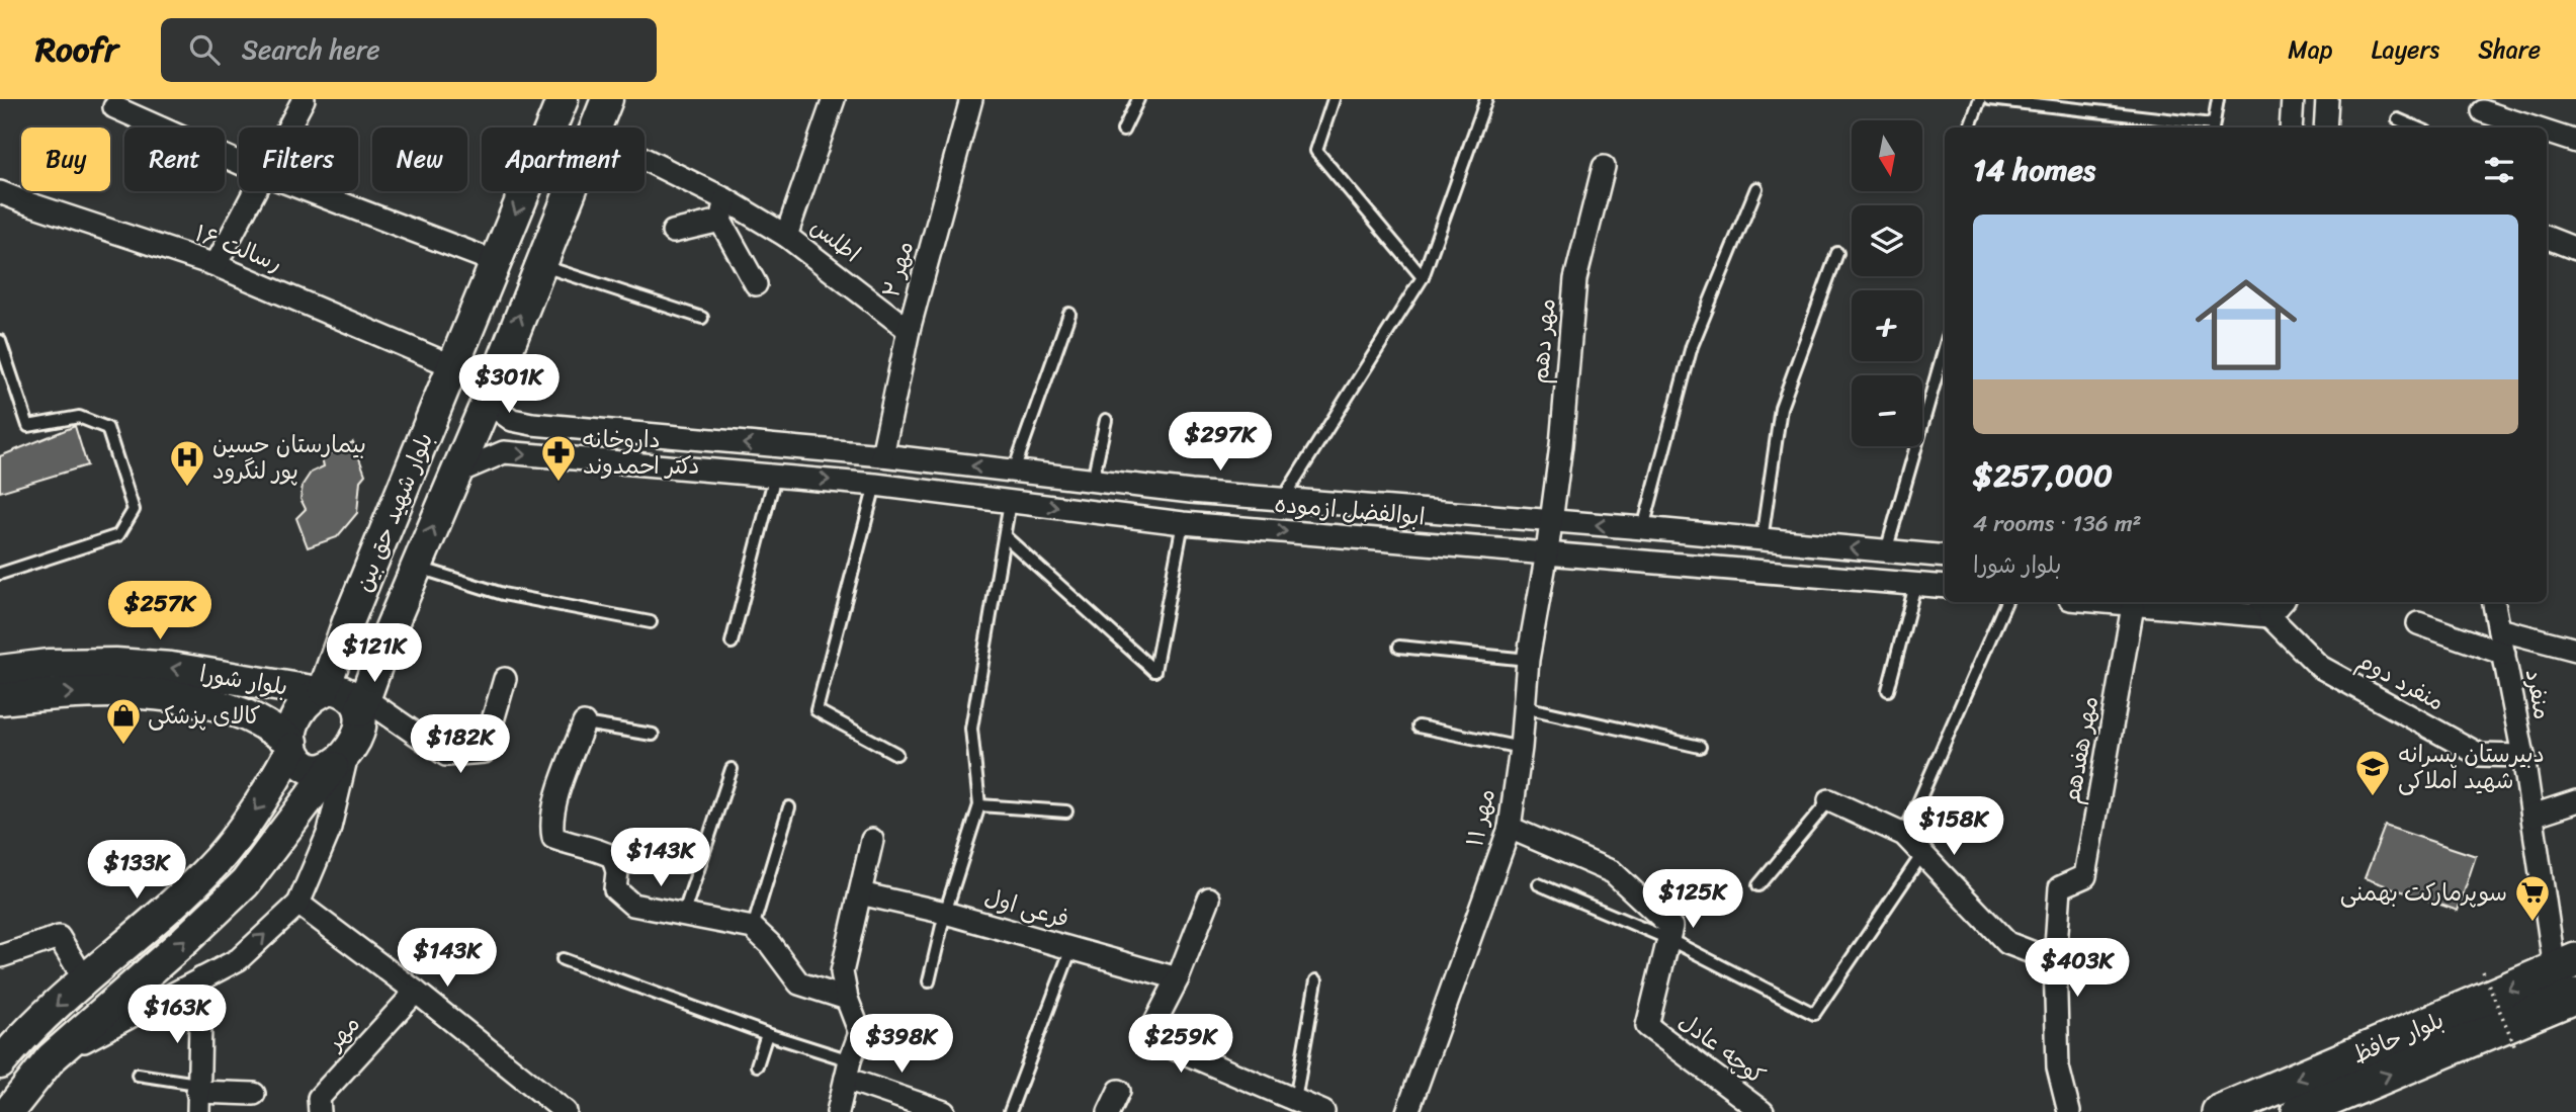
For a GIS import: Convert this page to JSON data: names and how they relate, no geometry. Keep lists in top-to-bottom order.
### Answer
{
  "streets": {
    "main road": ["بلوار شهید حق بین", "بلوار شورا", "بلوار حافظ"],
    "street": [
      "اطلس",
      "رسالت ۱۶",
      "مهر ۲",
      "مهر دهم",
      "ابوالفضل ازموده",
      "منفرد دوم",
      "منفرد",
      "مهر هفدهم",
      "مهر ۱۱",
      "فرعی اول",
      "مهر",
      "کوچه عادل"
    ]
  },
  "crossings": [
    ["اطلس", "مهر ۲"],
    ["رسالت ۱۶", "بلوار شهید حق بین"],
    ["مهر ۲", "ابوالفضل ازموده"],
    ["مهر دهم", "ابوالفضل ازموده"],
    ["مهر دهم", "مهر ۱۱"],
    ["ابوالفضل ازموده", "بلوار شهید حق بین"],
    ["ابوالفضل ازموده", "مهر ۱۱"],
    ["بلوار شهید حق بین", "بلوار شورا"],
    ["منفرد دوم", "منفرد"],
    ["منفرد", "بلوار حافظ"]
  ],
  "places": {
    "pharmacy": ["داروخانه دکتر احمدوند"],
    "hospital": ["بیمارستان حسین پور لنگرود"],
    "shop": ["کالای پزشکی"],
    "school or university": ["دبیرستان پسرانه شهید املاکی"],
    "supermarket": ["سوپرمارکت بهمنی"]
  },
  "north": "bottom",
  "page": {
    "header": "Roofr",
    "search": "Search here",
    "nav": ["Map", "Layers", "Share"],
    "map_buttons": ["+", "−"],
    "chip": [
      "Buy",
      "Rent",
      "Filters",
      "New",
      "Apartment"
    ],
    "heading": "14 homes",
    "list": [
      {
        "name": "$257,000",
        "note": "4 rooms · 136 m² · بلوار شورا"
      }
    ],
    "price": [
      "$301K",
      "$297K",
      "$257K",
      "$121K",
      "$182K",
      "$158K",
      "$143K",
      "$133K",
      "$125K",
      "$143K",
      "$403K",
      "$163K",
      "$398K",
      "$259K"
    ]
  }
}
